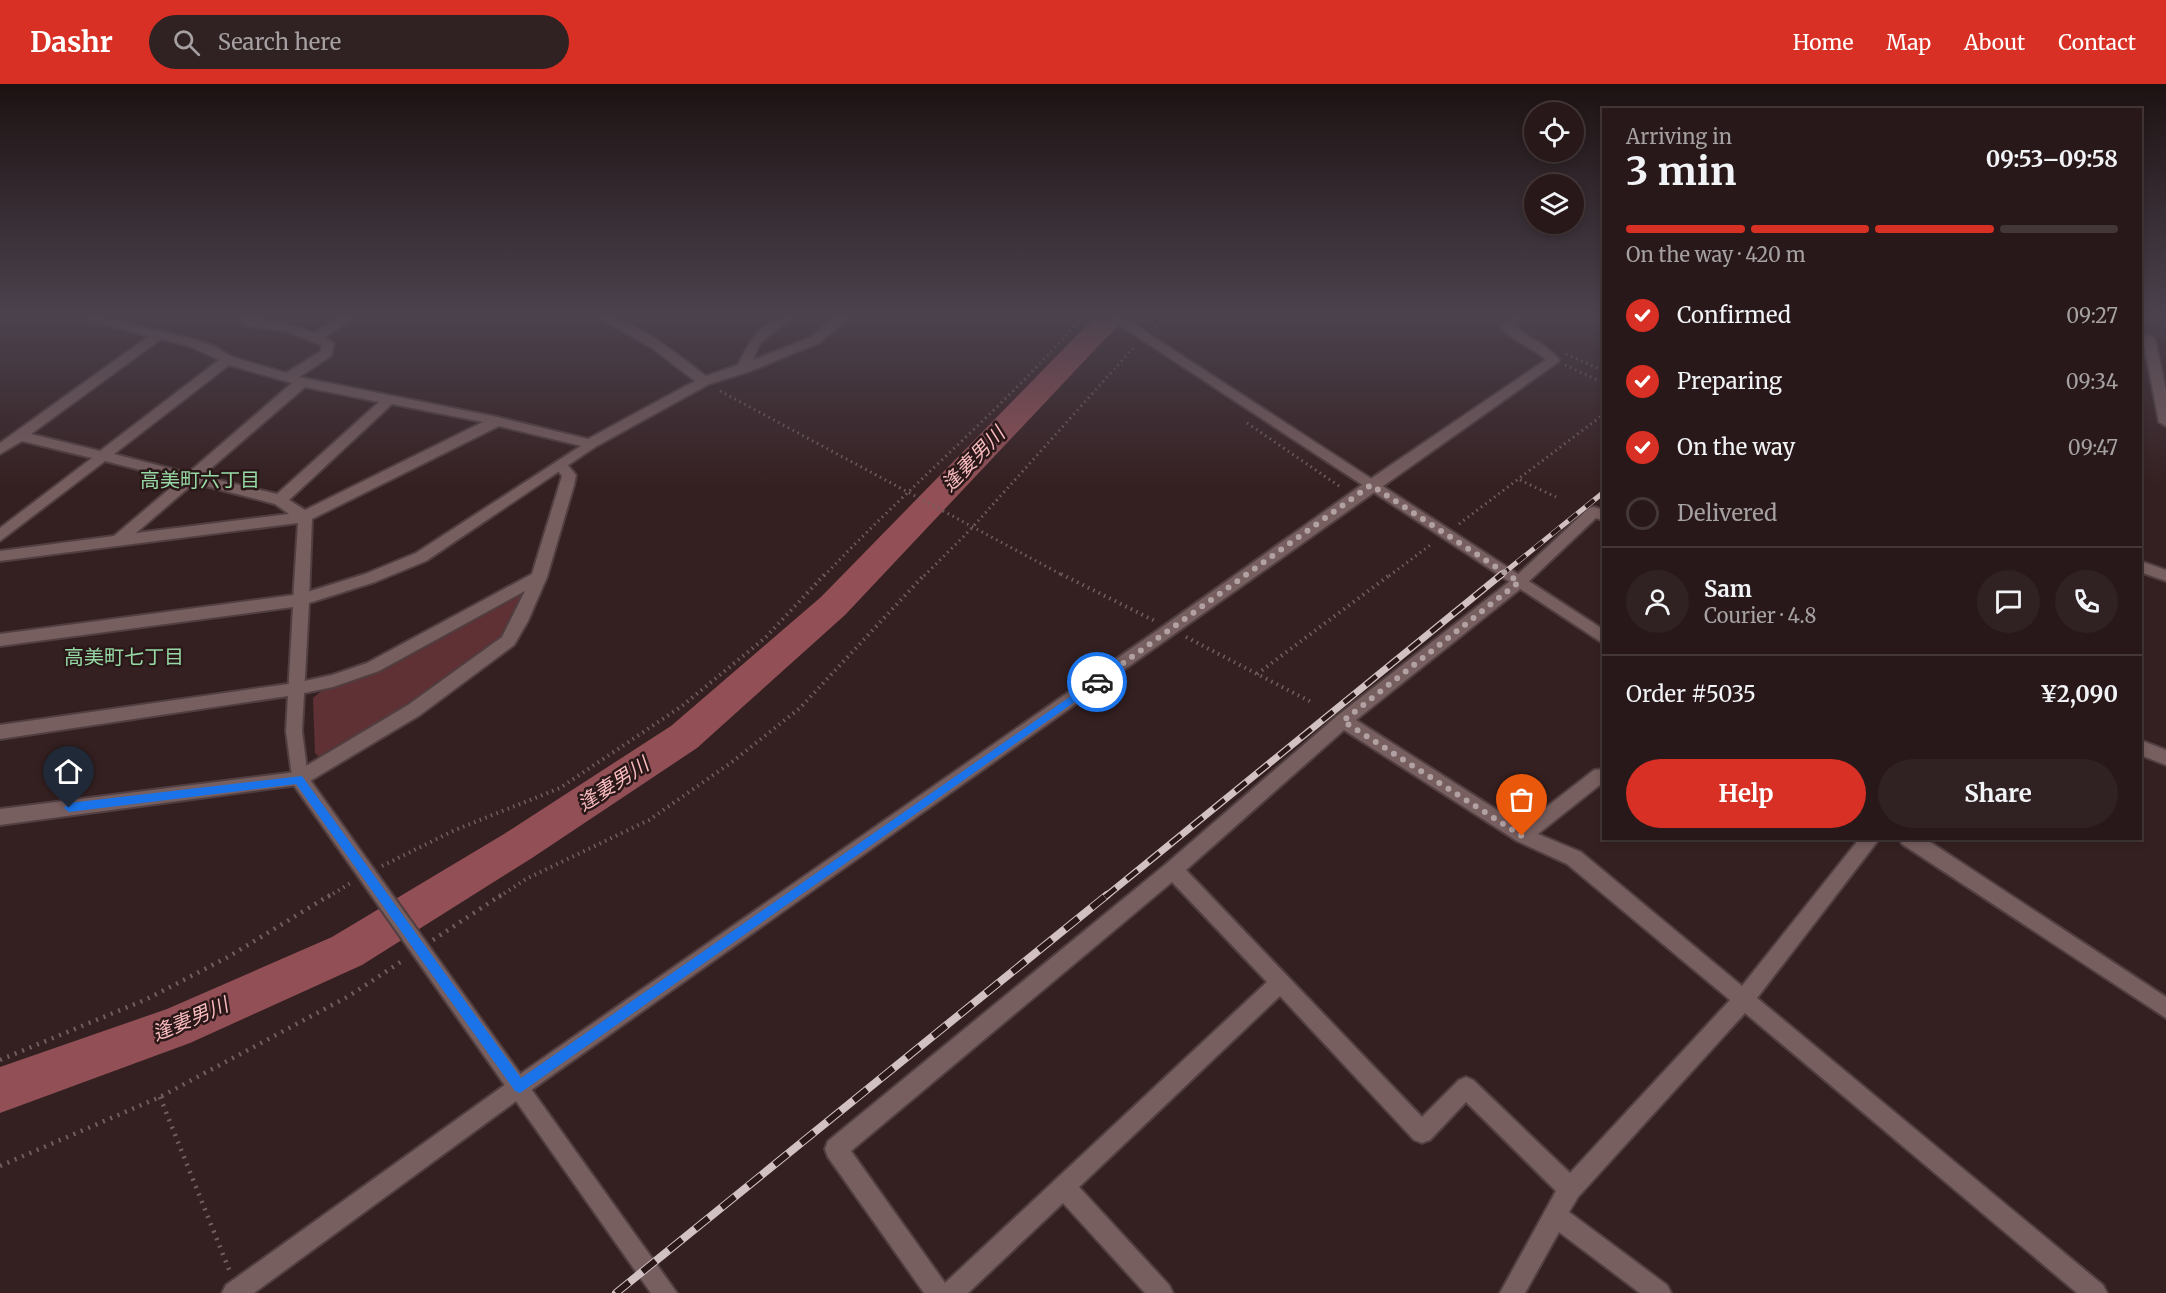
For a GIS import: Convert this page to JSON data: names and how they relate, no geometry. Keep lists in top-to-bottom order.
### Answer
{
  "districts": ["高美町六丁目", "高美町七丁目"],
  "water": ["逢妻男川"],
  "page": {
    "header": "Dashr",
    "search": "Search here",
    "nav": [
      "Home",
      "Map",
      "About",
      "Contact"
    ],
    "heading": ["3 min", "Arriving in", "09:53–09:58"],
    "panel": [
      "Sam",
      "Courier · 4.8",
      "Order #5035",
      "¥2,090"
    ],
    "bar": "On the way · 420 m",
    "list": [
      ["Confirmed", "09:27"],
      ["Preparing", "09:34"],
      ["On the way", "09:47"],
      "Delivered"
    ],
    "buttons": ["Help", "Share"]
  }
}
